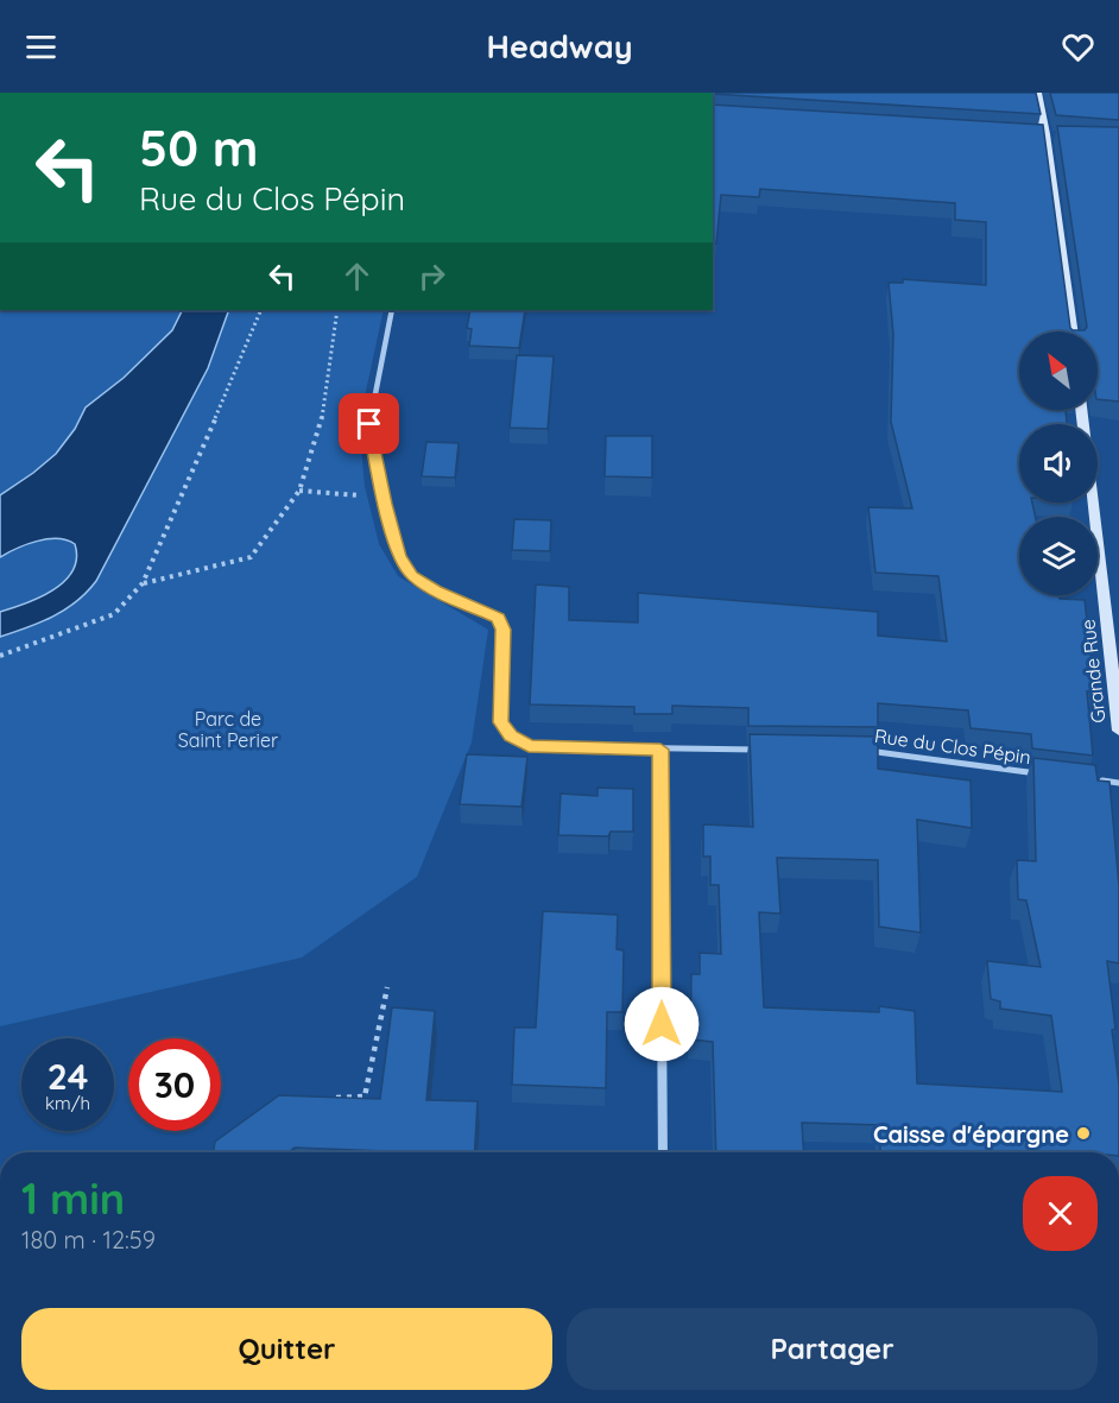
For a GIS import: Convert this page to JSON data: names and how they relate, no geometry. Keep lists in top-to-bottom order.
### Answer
{
  "streets": {
    "main road": ["Grande Rue"],
    "street": ["Rue du Clos Pépin"]
  },
  "parks": ["Parc de Saint Perier"],
  "places": ["Caisse d'épargne"],
  "north": "top left",
  "page": {
    "header": "Headway",
    "turn": ["50 m", "Rue du Clos Pépin"],
    "speed": "24 km/h",
    "limit": "30",
    "heading": ["1 min", "180 m · 12:59"],
    "buttons": ["Quitter", "Partager"]
  }
}
